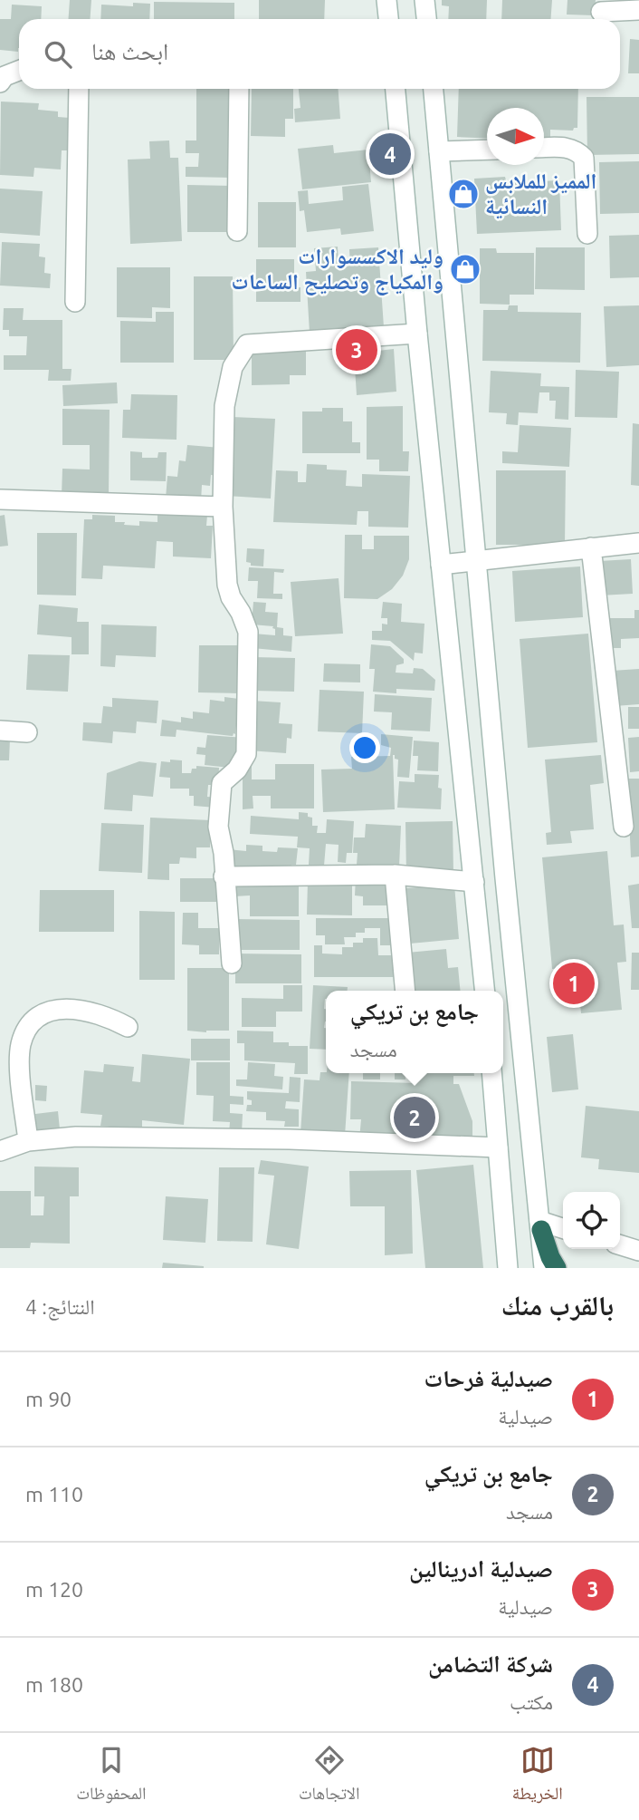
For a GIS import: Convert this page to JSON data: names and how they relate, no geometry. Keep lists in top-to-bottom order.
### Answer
{
  "places": {
    "shop": ["المميز للملابس النسائية", "وليد الاكسسوارات والمكياج وتصليح الساعات"]
  },
  "north": "right",
  "page": {
    "search": "ابحث هنا",
    "pins": [
      "4",
      "3",
      "1",
      "2"
    ],
    "popup": ["جامع بن تريكي", "مسجد"],
    "heading": ["بالقرب منك", "النتائج: 4"],
    "list": [
      {
        "mark": "1",
        "name": "صيدلية فرحات",
        "note": "صيدلية",
        "value": "90 m"
      },
      {
        "mark": "2",
        "name": "جامع بن تريكي",
        "note": "مسجد",
        "value": "110 m"
      },
      {
        "mark": "3",
        "name": "صيدلية ادرينالين",
        "note": "صيدلية",
        "value": "120 m"
      },
      {
        "mark": "4",
        "name": "شركة التضامن",
        "note": "مكتب",
        "value": "180 m"
      }
    ],
    "nav": ["الخريطة", "الاتجاهات", "المحفوظات"]
  }
}
